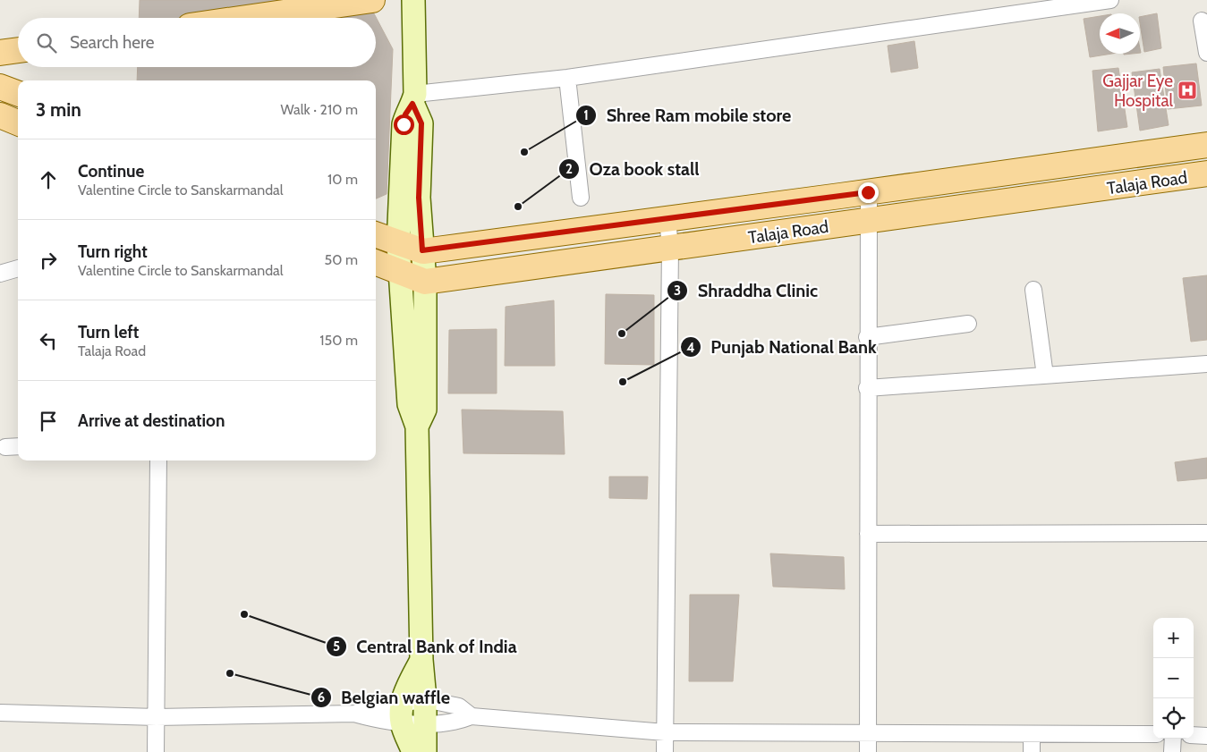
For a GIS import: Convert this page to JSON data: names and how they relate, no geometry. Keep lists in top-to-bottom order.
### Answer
{
  "streets": {
    "main road": ["Talaja Road"]
  },
  "places": {
    "hospital": ["Gajjar Eye Hospital"],
    "other": [
      "Shree Ram mobile store",
      "Oza book stall",
      "Shraddha Clinic",
      "Punjab National Bank",
      "Central Bank of India",
      "Belgian waffle"
    ]
  },
  "north": "left",
  "page": {
    "search": "Search here",
    "heading": ["3 min", "Walk · 210 m"],
    "list": [
      ["Continue", "Valentine Circle to Sanskarmandal", "10 m"],
      ["Turn right", "Valentine Circle to Sanskarmandal", "50 m"],
      ["Turn left", "Talaja Road", "150 m"],
      "Arrive at destination"
    ],
    "map_buttons": ["+", "−"]
  }
}
